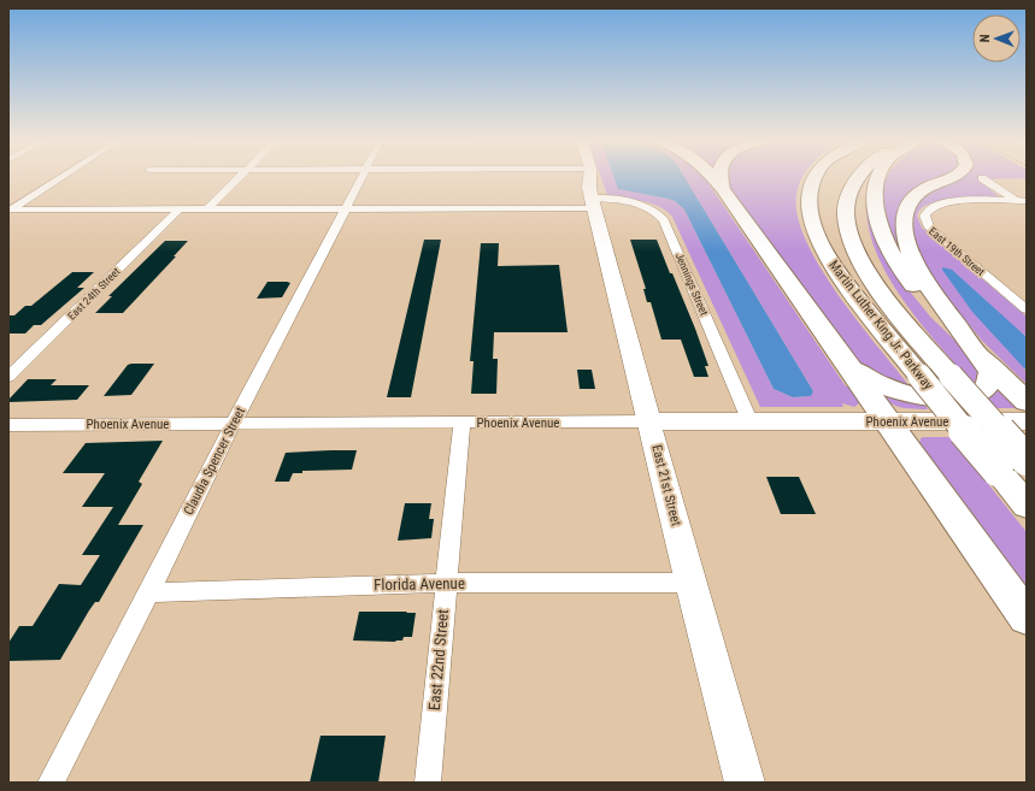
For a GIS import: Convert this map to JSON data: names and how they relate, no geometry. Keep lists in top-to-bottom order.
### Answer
{
  "streets": {
    "highway": ["Martin Luther King Jr. Parkway"],
    "street": [
      "East 19th Street",
      "Jennings Street",
      "East 24th Street",
      "Phoenix Avenue",
      "Claudia Spencer Street",
      "East 21st Street",
      "Florida Avenue",
      "East 22nd Street"
    ]
  },
  "crossings": [
    ["Jennings Street", "East 24th Street"],
    ["Jennings Street", "Phoenix Avenue"],
    ["Jennings Street", "Claudia Spencer Street"],
    ["Jennings Street", "East 21st Street"],
    ["Phoenix Avenue", "Claudia Spencer Street"],
    ["Phoenix Avenue", "East 21st Street"],
    ["Phoenix Avenue", "East 22nd Street"],
    ["Claudia Spencer Street", "Florida Avenue"],
    ["East 21st Street", "Florida Avenue"],
    ["Florida Avenue", "East 22nd Street"]
  ],
  "north": "left"
}
